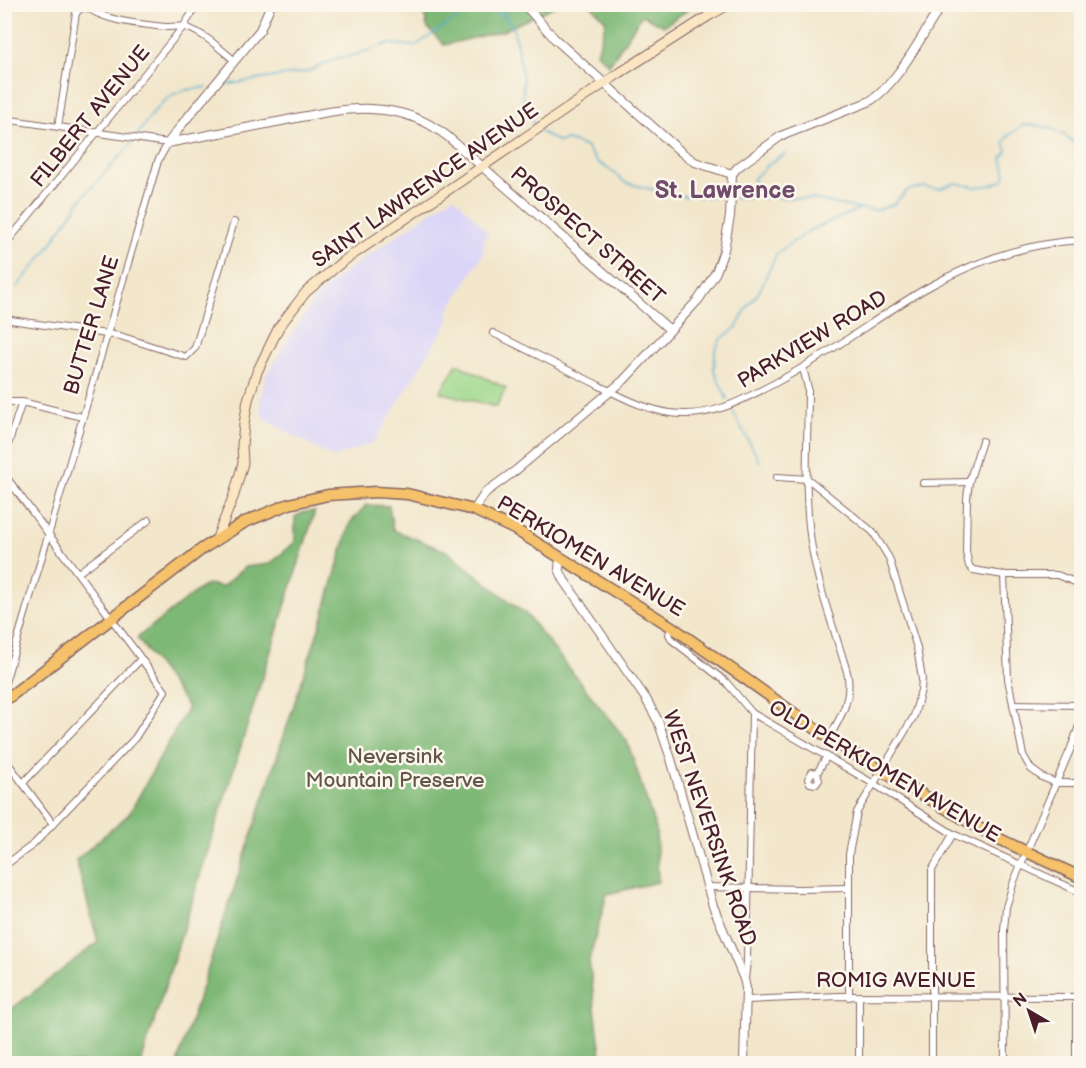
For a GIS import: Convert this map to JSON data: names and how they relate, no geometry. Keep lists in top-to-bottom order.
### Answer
{
  "streets": {
    "main road": ["SAINT LAWRENCE AVENUE", "PERKIOMEN AVENUE"],
    "street": [
      "FILBERT AVENUE",
      "PROSPECT STREET",
      "BUTTER LANE",
      "PARKVIEW ROAD",
      "OLD PERKIOMEN AVENUE",
      "WEST NEVERSINK ROAD",
      "ROMIG AVENUE"
    ]
  },
  "crossings": [
    ["SAINT LAWRENCE AVENUE", "PROSPECT STREET"],
    ["SAINT LAWRENCE AVENUE", "PERKIOMEN AVENUE"],
    ["PROSPECT STREET", "BUTTER LANE"],
    ["PERKIOMEN AVENUE", "OLD PERKIOMEN AVENUE"],
    ["PERKIOMEN AVENUE", "WEST NEVERSINK ROAD"],
    ["WEST NEVERSINK ROAD", "ROMIG AVENUE"]
  ],
  "districts": ["St. Lawrence"],
  "parks": ["Neversink Mountain Preserve"],
  "north": "top left"
}
